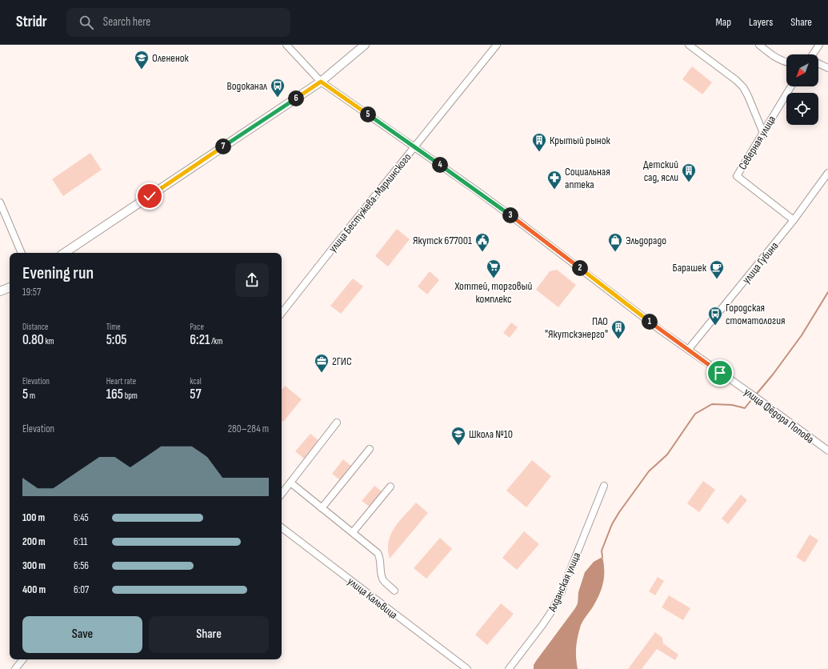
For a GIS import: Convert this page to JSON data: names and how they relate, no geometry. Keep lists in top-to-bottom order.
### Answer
{
  "streets": {
    "street": [
      "Северная улица",
      "улица Бестужева-Марлинского",
      "улица Губина",
      "улица Фёдора Попова",
      "Алданская улица",
      "улица Кальвица"
    ]
  },
  "crossings": [
    ["Северная улица", "улица Губина"],
    ["улица Бестужева-Марлинского", "улица Фёдора Попова"],
    ["улица Губина", "улица Фёдора Попова"]
  ],
  "places": {
    "school or university": ["Олененок", "Школа №10"],
    "bus stop": ["Водоканал", "Городская стоматология"],
    "building": ["Крытый рынок", "Детский сад, ясли", "ПАО \"Якутскэнерго\""],
    "pharmacy": ["Социальная аптека"],
    "public building": ["Якутск 677001"],
    "shop": ["Эльдорадо"],
    "supermarket": ["Хоттей, торговый комплекс"],
    "cafe": ["Барашек"],
    "office": ["2ГИС"]
  },
  "north": "bottom left",
  "page": {
    "header": "Stridr",
    "search": "Search here",
    "nav": ["Map", "Layers", "Share"],
    "pins": [
      "6",
      "5",
      "7",
      "4",
      "3",
      "2",
      "1"
    ],
    "heading": ["Evening run", "19:57"],
    "stats": [
      ["Distance", "0.80 km"],
      ["Time", "5:05"],
      ["Pace", "6:21 /km"],
      ["Elevation", "5 m"],
      ["Heart rate", "165 bpm"],
      ["kcal", "57"]
    ],
    "chart": ["Elevation", "280–284 m"],
    "list": [
      {
        "name": "100 m",
        "note": "6:45"
      },
      {
        "name": "200 m",
        "note": "6:11"
      },
      {
        "name": "300 m",
        "note": "6:56"
      },
      {
        "name": "400 m",
        "note": "6:07"
      }
    ],
    "buttons": ["Save", "Share"]
  }
}
